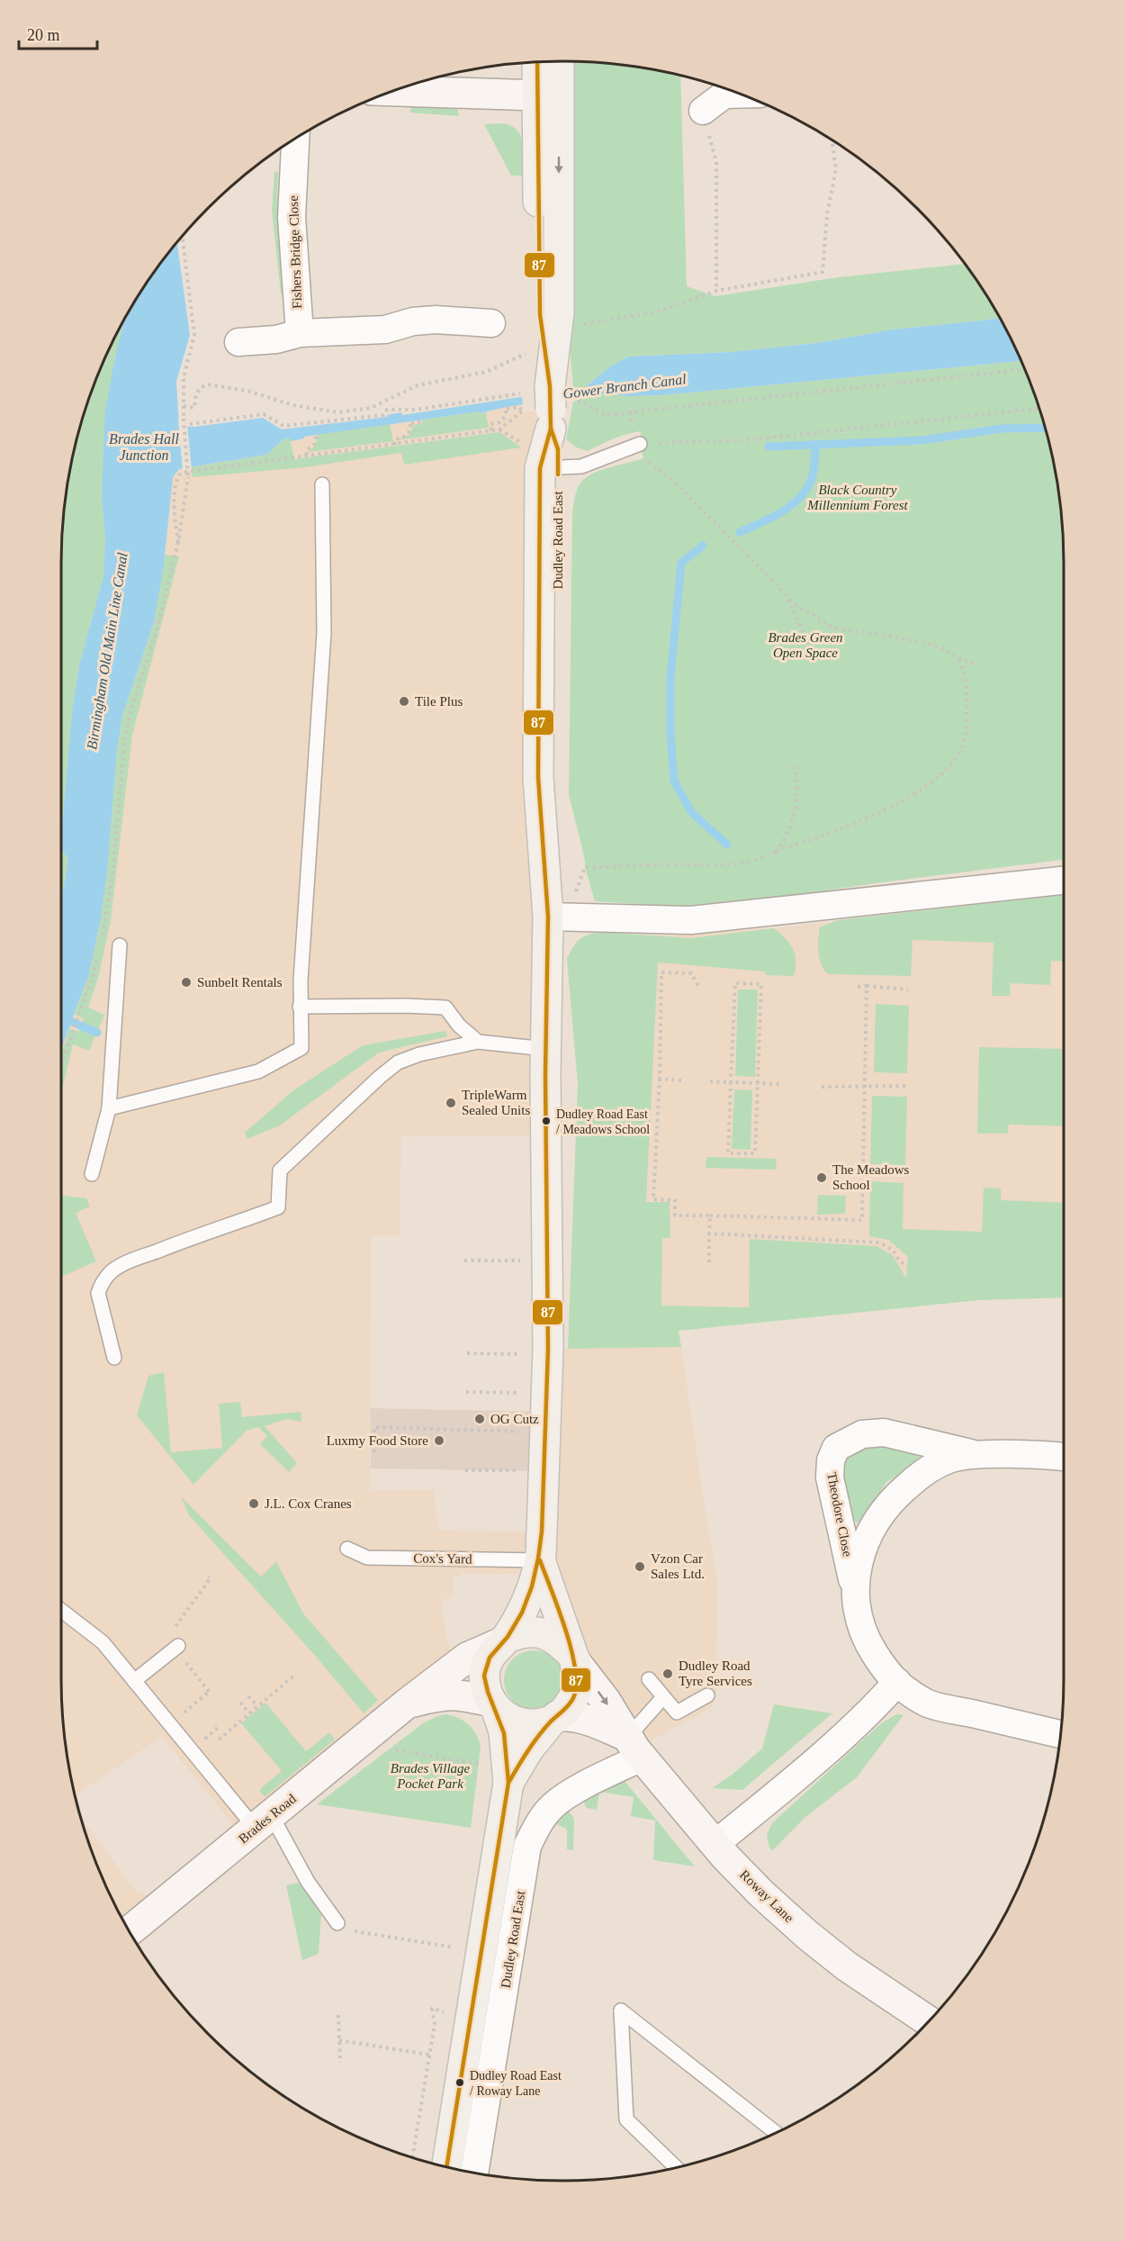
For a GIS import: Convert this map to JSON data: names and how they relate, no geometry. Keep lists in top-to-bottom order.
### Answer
{
  "streets": {
    "main road": ["Dudley Road East"],
    "street": [
      "Fishers Bridge Close",
      "Theodore Close",
      "Brades Road",
      "Roway Lane"
    ],
    "lane": ["Cox's Yard"]
  },
  "crossings": [
    ["Dudley Road East", "Cox's Yard"],
    ["Dudley Road East", "Brades Road"],
    ["Dudley Road East", "Roway Lane"],
    ["Brades Road", "Roway Lane"]
  ],
  "water": ["Gower Branch Canal", "Brades Hall Junction", "Birmingham Old Main Line Canal"],
  "parks": ["Black Country Millennium Forest", "Brades Green Open Space", "Brades Village Pocket Park"],
  "places": [
    "Tile Plus",
    "Sunbelt Rentals",
    "TripleWarm Sealed Units",
    "Dudley Road East / Meadows School",
    "The Meadows School",
    "OG Cutz",
    "Luxmy Food Store",
    "J.L. Cox Cranes",
    "Vzon Car Sales Ltd.",
    "Dudley Road Tyre Services",
    "Dudley Road East / Roway Lane"
  ],
  "lines": ["transit line 87"],
  "scale_bar": "20 m"
}
